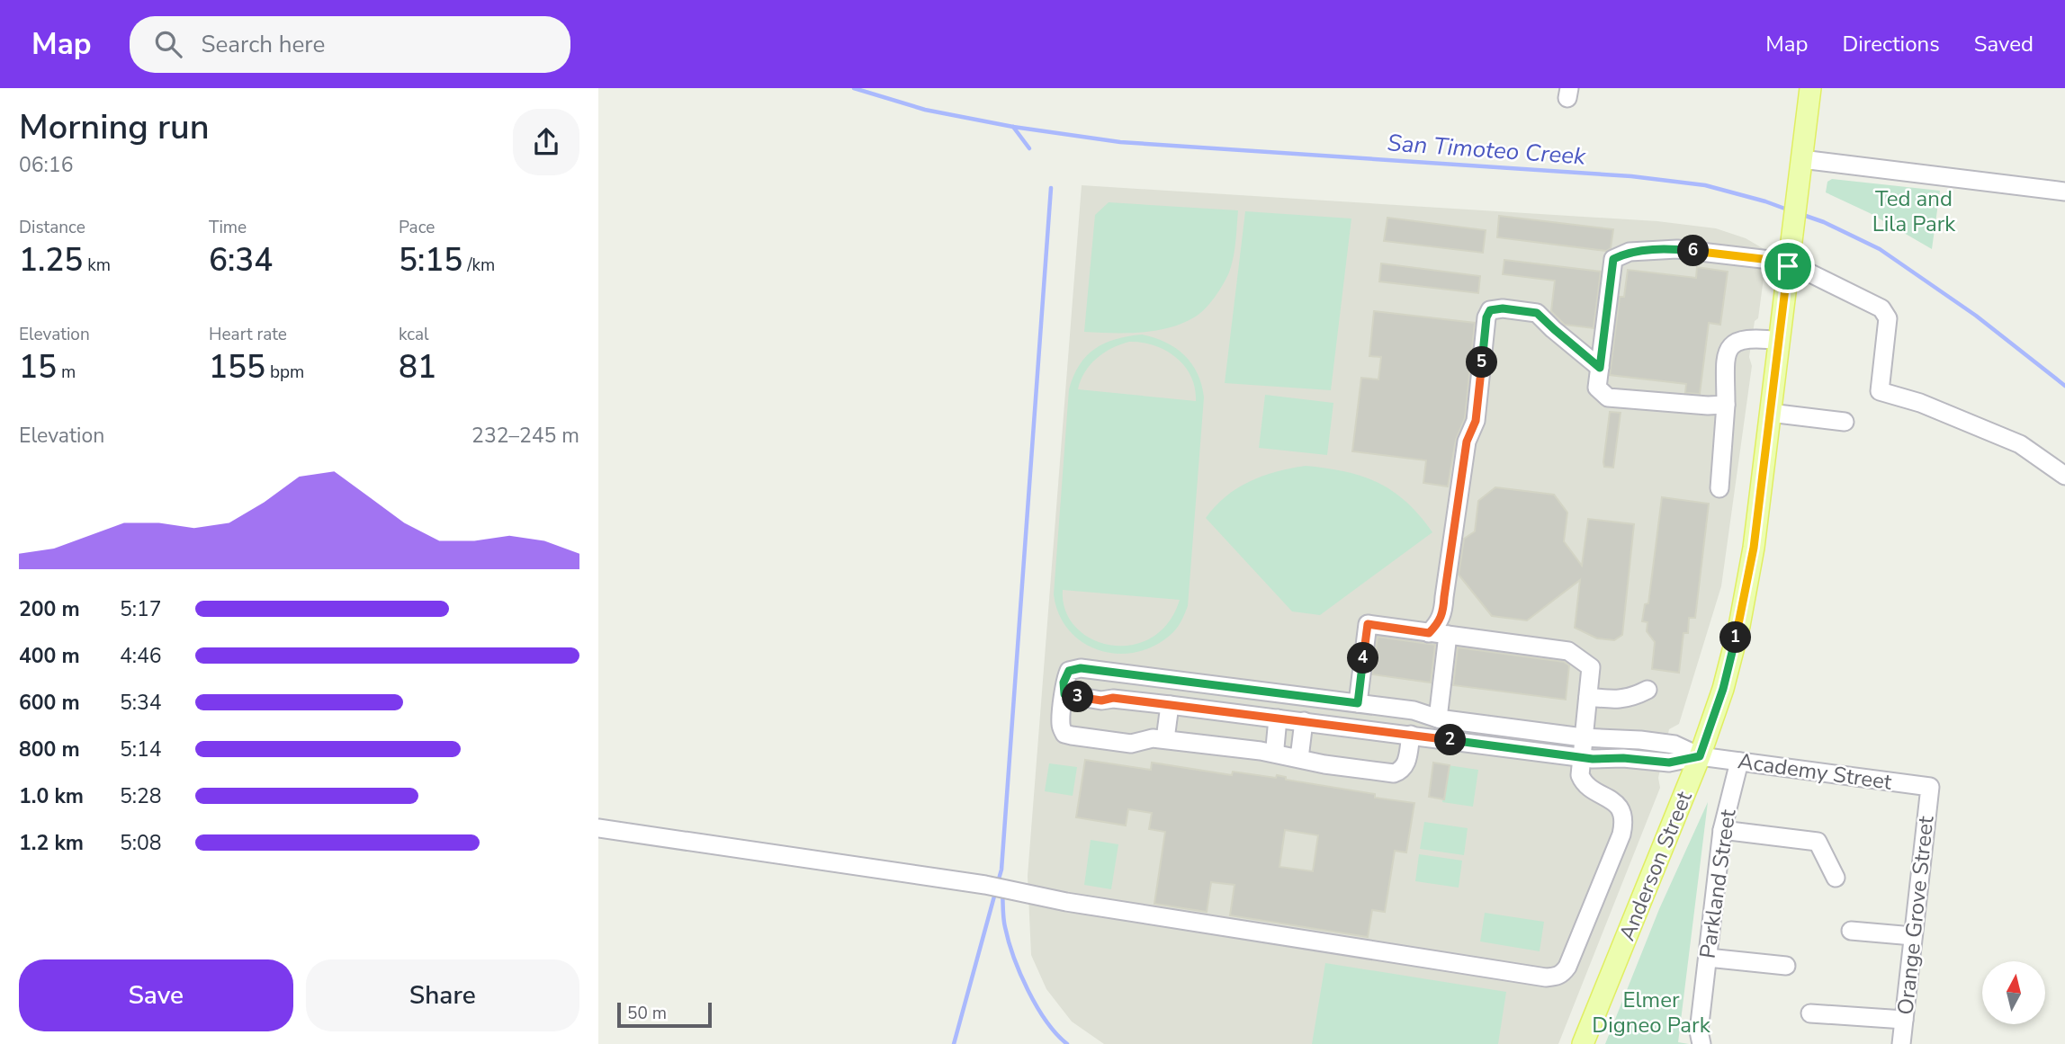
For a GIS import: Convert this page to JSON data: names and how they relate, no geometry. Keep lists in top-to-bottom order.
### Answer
{
  "streets": {
    "main road": ["Anderson Street"],
    "street": ["Academy Street", "Parkland Street", "Orange Grove Street"]
  },
  "crossings": [
    ["Academy Street", "Anderson Street"],
    ["Academy Street", "Parkland Street"],
    ["Academy Street", "Orange Grove Street"]
  ],
  "water": ["San Timoteo Creek"],
  "parks": ["Ted and Lila Park", "Elmer Digneo Park"],
  "scale_bar": "50 m",
  "north": "top",
  "page": {
    "header": "Map",
    "search": "Search here",
    "nav": ["Map", "Directions", "Saved"],
    "heading": ["Morning run", "06:16"],
    "stats": [
      ["Distance", "1.25 km"],
      ["Time", "6:34"],
      ["Pace", "5:15 /km"],
      ["Elevation", "15 m"],
      ["Heart rate", "155 bpm"],
      ["kcal", "81"]
    ],
    "pins": [
      "6",
      "5",
      "1",
      "4",
      "3",
      "2"
    ],
    "chart": ["Elevation", "232–245 m"],
    "list": [
      {
        "name": "200 m",
        "note": "5:17"
      },
      {
        "name": "400 m",
        "note": "4:46"
      },
      {
        "name": "600 m",
        "note": "5:34"
      },
      {
        "name": "800 m",
        "note": "5:14"
      },
      {
        "name": "1.0 km",
        "note": "5:28"
      },
      {
        "name": "1.2 km",
        "note": "5:08"
      }
    ],
    "buttons": ["Save", "Share"],
    "scale": "50 m"
  }
}
